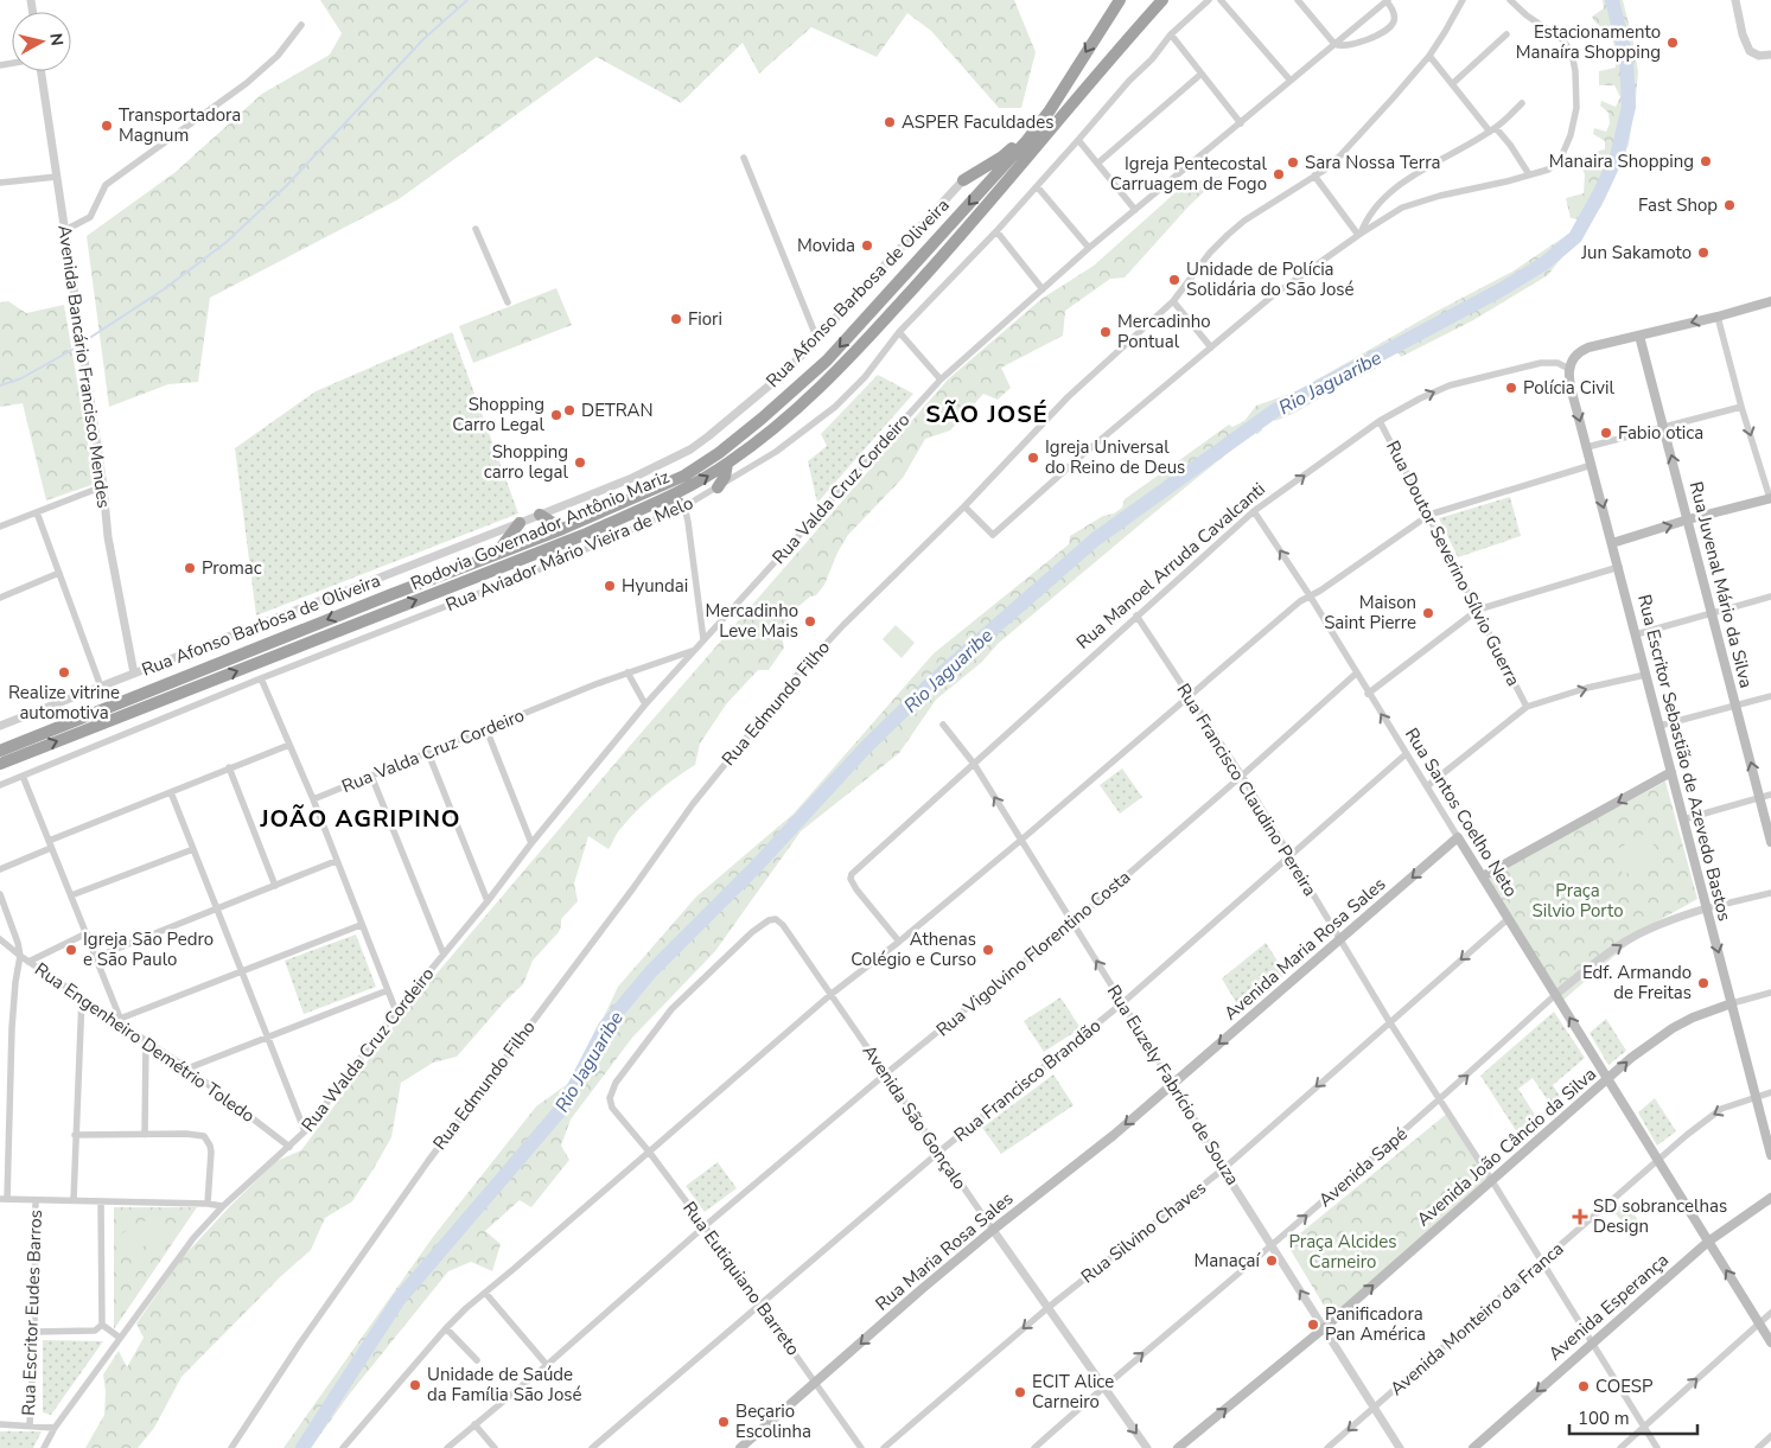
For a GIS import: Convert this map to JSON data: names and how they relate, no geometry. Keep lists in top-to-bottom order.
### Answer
{
  "streets": {
    "highway": ["Rodovia Governador Antônio Mariz"],
    "main road": [
      "Rua Juvenal Mário da Silva",
      "Rua Escritor Sebastião de Azevedo Bastos",
      "Rua Santos Coelho Neto",
      "Avenida Maria Rosa Sales",
      "Avenida João Câncio da Silva",
      "Rua Maria Rosa Sales",
      "Avenida Esperança"
    ],
    "street": [
      "Rua Afonso Barbosa de Oliveira",
      "Avenida Bancário Francisco Mendes",
      "Rua Valda Cruz Cordeiro",
      "Rua Aviador Mário Vieira de Melo",
      "Rua Doutor Severino Sílvio Guerra",
      "Rua Manoel Arruda Cavalcanti",
      "Rua Edmundo Filho",
      "Rua Francisco Claudino Pereira",
      "Rua Vigolvino Florentino Costa",
      "Rua Engenheiro Demétrio Toledo",
      "Rua Walda Cruz Cordeiro",
      "Rua Francisco Brandão",
      "Rua Euzely Fabrício de Souza",
      "Avenida São Gonçalo",
      "Avenida Sapé",
      "Rua Silvino Chaves",
      "Rua Eutiquiano Barreto",
      "Rua Escritor Eudes Barros",
      "Avenida Monteiro da Franca"
    ]
  },
  "crossings": [
    ["Rua Afonso Barbosa de Oliveira", "Avenida Bancário Francisco Mendes"],
    ["Rua Valda Cruz Cordeiro", "Rua Walda Cruz Cordeiro"],
    ["Rua Doutor Severino Sílvio Guerra", "Rua Manoel Arruda Cavalcanti"],
    ["Rua Manoel Arruda Cavalcanti", "Rua Escritor Sebastião de Azevedo Bastos"],
    ["Rua Manoel Arruda Cavalcanti", "Rua Francisco Claudino Pereira"],
    ["Rua Manoel Arruda Cavalcanti", "Rua Santos Coelho Neto"],
    ["Rua Manoel Arruda Cavalcanti", "Rua Euzely Fabrício de Souza"],
    ["Rua Escritor Sebastião de Azevedo Bastos", "Avenida João Câncio da Silva"],
    ["Rua Escritor Sebastião de Azevedo Bastos", "Avenida Sapé"],
    ["Rua Escritor Sebastião de Azevedo Bastos", "Avenida Monteiro da Franca"],
    ["Rua Francisco Claudino Pereira", "Avenida Maria Rosa Sales"],
    ["Rua Francisco Claudino Pereira", "Rua Vigolvino Florentino Costa"],
    ["Rua Francisco Claudino Pereira", "Rua Francisco Brandão"],
    ["Rua Francisco Claudino Pereira", "Avenida João Câncio da Silva"],
    ["Rua Francisco Claudino Pereira", "Avenida Sapé"],
    ["Rua Francisco Claudino Pereira", "Rua Silvino Chaves"],
    ["Rua Francisco Claudino Pereira", "Avenida Esperança"],
    ["Rua Francisco Claudino Pereira", "Avenida Monteiro da Franca"],
    ["Rua Santos Coelho Neto", "Avenida Maria Rosa Sales"],
    ["Rua Santos Coelho Neto", "Rua Vigolvino Florentino Costa"],
    ["Rua Santos Coelho Neto", "Rua Francisco Brandão"],
    ["Rua Santos Coelho Neto", "Avenida João Câncio da Silva"],
    ["Rua Santos Coelho Neto", "Avenida Sapé"],
    ["Rua Santos Coelho Neto", "Rua Silvino Chaves"],
    ["Rua Santos Coelho Neto", "Avenida Esperança"],
    ["Rua Santos Coelho Neto", "Avenida Monteiro da Franca"],
    ["Avenida Maria Rosa Sales", "Rua Euzely Fabrício de Souza"],
    ["Avenida Maria Rosa Sales", "Rua Maria Rosa Sales"],
    ["Rua Vigolvino Florentino Costa", "Rua Euzely Fabrício de Souza"],
    ["Rua Vigolvino Florentino Costa", "Avenida São Gonçalo"],
    ["Rua Vigolvino Florentino Costa", "Rua Eutiquiano Barreto"],
    ["Rua Engenheiro Demétrio Toledo", "Rua Walda Cruz Cordeiro"],
    ["Rua Francisco Brandão", "Rua Euzely Fabrício de Souza"],
    ["Rua Francisco Brandão", "Avenida São Gonçalo"],
    ["Rua Francisco Brandão", "Rua Eutiquiano Barreto"],
    ["Rua Euzely Fabrício de Souza", "Avenida João Câncio da Silva"],
    ["Rua Euzely Fabrício de Souza", "Avenida Sapé"],
    ["Rua Euzely Fabrício de Souza", "Rua Silvino Chaves"],
    ["Rua Euzely Fabrício de Souza", "Rua Maria Rosa Sales"],
    ["Rua Euzely Fabrício de Souza", "Avenida Monteiro da Franca"],
    ["Avenida São Gonçalo", "Avenida Sapé"],
    ["Avenida São Gonçalo", "Rua Silvino Chaves"],
    ["Avenida São Gonçalo", "Rua Maria Rosa Sales"],
    ["Avenida São Gonçalo", "Rua Eutiquiano Barreto"],
    ["Rua Maria Rosa Sales", "Rua Eutiquiano Barreto"]
  ],
  "one_way": [
    "Rua Manoel Arruda Cavalcanti",
    "Rua Juvenal Mário da Silva",
    "Rua Santos Coelho Neto",
    "Avenida Maria Rosa Sales",
    "Avenida João Câncio da Silva",
    "Avenida Sapé",
    "Rua Silvino Chaves",
    "Rua Maria Rosa Sales",
    "Avenida Esperança"
  ],
  "districts": ["SÃO JOSÉ", "JOÃO AGRIPINO"],
  "water": ["Rio Jaguaribe"],
  "parks": ["Praça Silvio Porto", "Praça Alcides Carneiro"],
  "places": {
    "other": [
      "Estacionamento Manaíra Shopping",
      "ASPER Faculdades",
      "Transportadora Magnum",
      "Manaira Shopping",
      "Sara Nossa Terra",
      "Igreja Pentecostal Carruagem de Fogo",
      "Fast Shop",
      "Movida",
      "Jun Sakamoto",
      "Unidade de Polícia Solidária do São José",
      "Fiori",
      "Mercadinho Pontual",
      "Polícia Civil",
      "DETRAN",
      "Shopping Carro Legal",
      "Fabio otica",
      "Igreja Universal do Reino de Deus",
      "Shopping carro legal",
      "Promac",
      "Hyundai",
      "Maison Saint Pierre",
      "Mercadinho Leve Mais",
      "Realize vitrine automotiva",
      "Igreja São Pedro e São Paulo",
      "Athenas Colégio e Curso",
      "Edf. Armando de Freitas",
      "Manaçaí",
      "Panificadora Pan América",
      "Unidade de Saúde da Família São José",
      "COESP",
      "ECIT Alice Carneiro",
      "Beçario Escolinha"
    ],
    "health": ["SD sobrancelhas Design"]
  },
  "scale_bar": "100 m",
  "north": "right"
}
